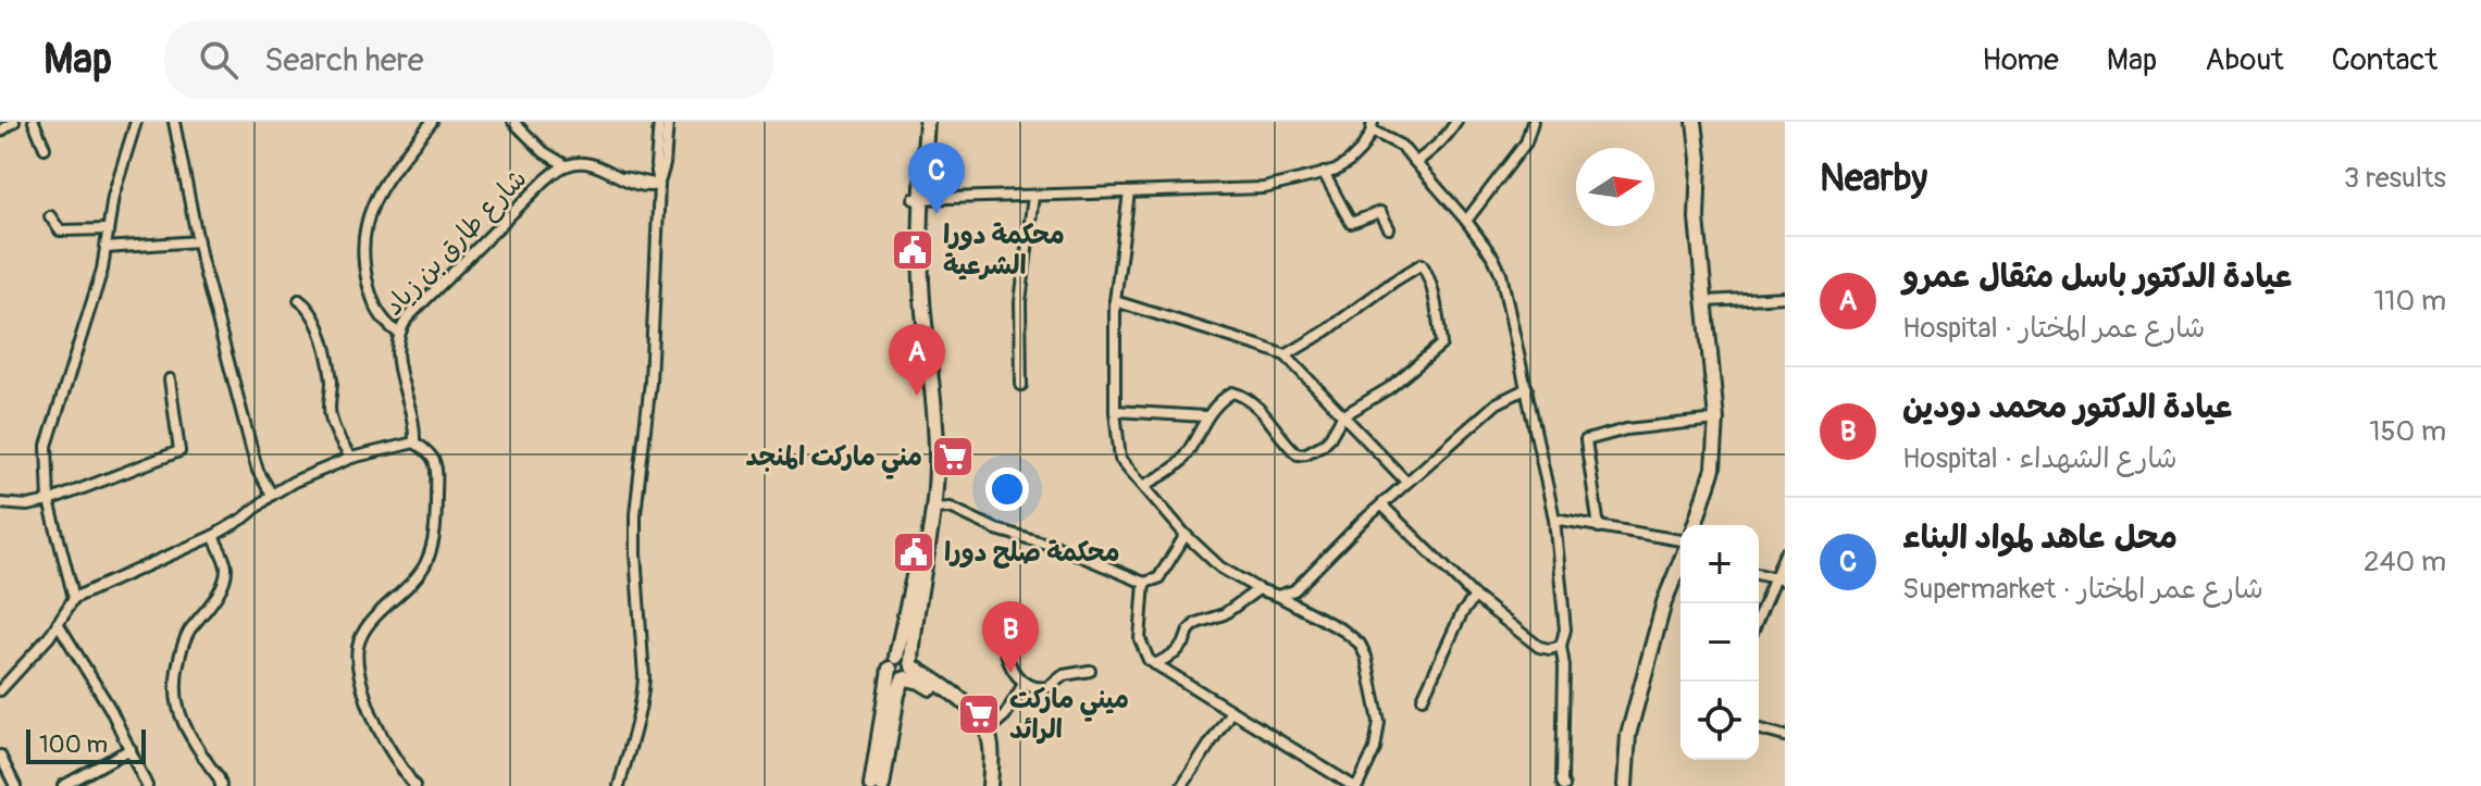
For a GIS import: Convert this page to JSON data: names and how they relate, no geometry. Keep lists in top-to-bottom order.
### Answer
{
  "streets": {
    "street": ["شارع طارق بن زياد"]
  },
  "places": {
    "public building": ["محكمة دورا الشرعية", "محكمة صلح دورا"],
    "supermarket": ["مني ماركت المنجد", "ميني ماركت الرائد"]
  },
  "scale_bar": "100 m",
  "north": "right",
  "page": {
    "header": "Map",
    "search": "Search here",
    "nav": [
      "Home",
      "Map",
      "About",
      "Contact"
    ],
    "heading": ["Nearby", "3 results"],
    "pins": ["C", "A", "B"],
    "list": [
      {
        "mark": "A",
        "name": "عيادة الدكتور باسل مثقال عمرو",
        "note": "Hospital · شارع عمر المختار",
        "value": "110 m"
      },
      {
        "mark": "B",
        "name": "عيادة الدكتور محمد دودين",
        "note": "Hospital · شارع الشهداء",
        "value": "150 m"
      },
      {
        "mark": "C",
        "name": "محل عاهد لمواد البناء",
        "note": "Supermarket · شارع عمر المختار",
        "value": "240 m"
      }
    ],
    "map_buttons": ["+", "−"],
    "scale": "100 m"
  }
}
